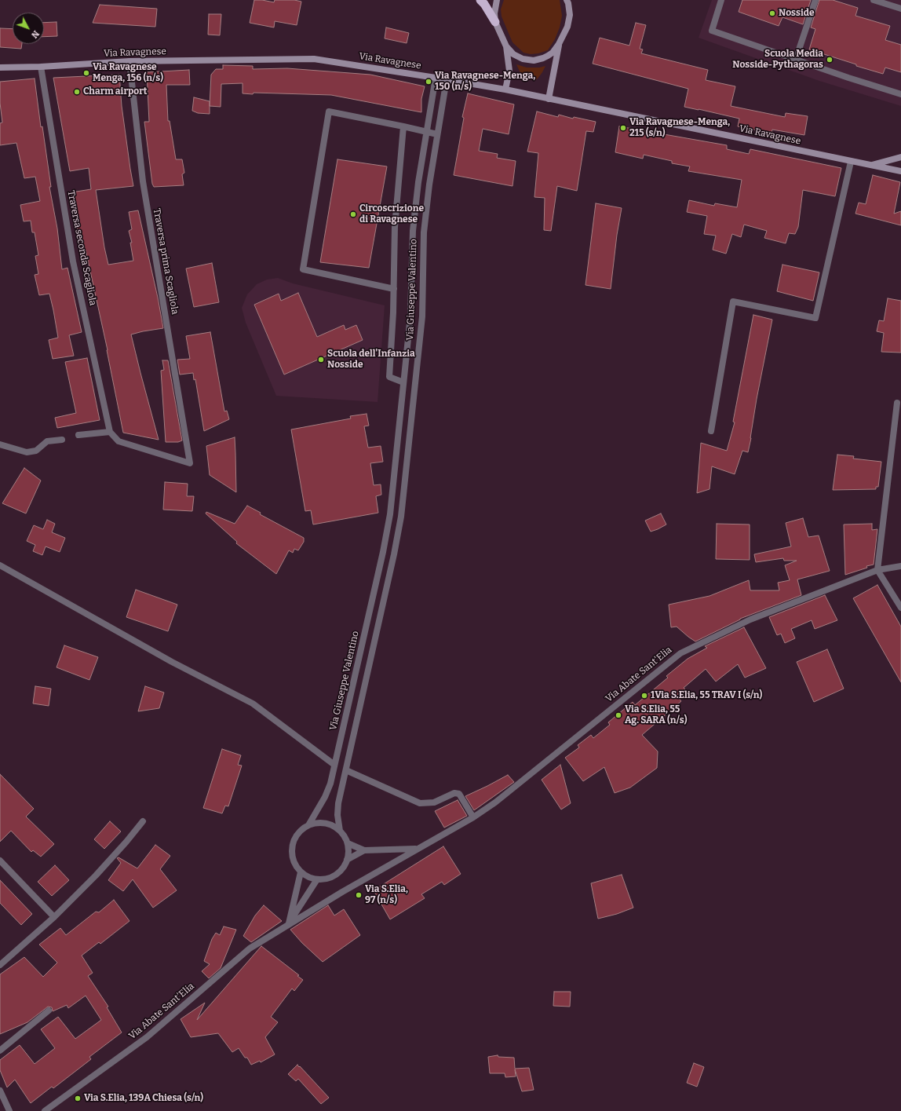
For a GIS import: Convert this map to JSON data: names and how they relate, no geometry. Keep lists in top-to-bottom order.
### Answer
{
  "streets": {
    "main road": ["Via Ravagnese"],
    "street": [
      "Traversa seconda Scagliola",
      "Traversa prima Scagliola",
      "Via Giuseppe Valentino",
      "Via Abate Sant'Elia"
    ]
  },
  "crossings": [
    ["Via Ravagnese", "Traversa seconda Scagliola"],
    ["Via Ravagnese", "Traversa prima Scagliola"],
    ["Via Ravagnese", "Via Giuseppe Valentino"],
    ["Traversa seconda Scagliola", "Traversa prima Scagliola"],
    ["Via Giuseppe Valentino", "Via Abate Sant'Elia"]
  ],
  "places": [
    "Nosside",
    "Scuola Media Nosside-Pythagoras",
    "Via Ravagnese Menga, 156 (n/s)",
    "Via Ravagnese-Menga, 150 (n/s)",
    "Charm airport",
    "Via Ravagnese-Menga, 215 (s/n)",
    "Circoscrizione di Ravagnese",
    "Scuola dell'Infanzia Nosside",
    "1Via S.Elia, 55 TRAV I (s/n)",
    "Via S.Elia, 55 Ag. SARA (n/s)",
    "Via S.Elia, 97 (n/s)",
    "Via S.Elia, 139A Chiesa (s/n)"
  ],
  "north": "bottom right"
}
